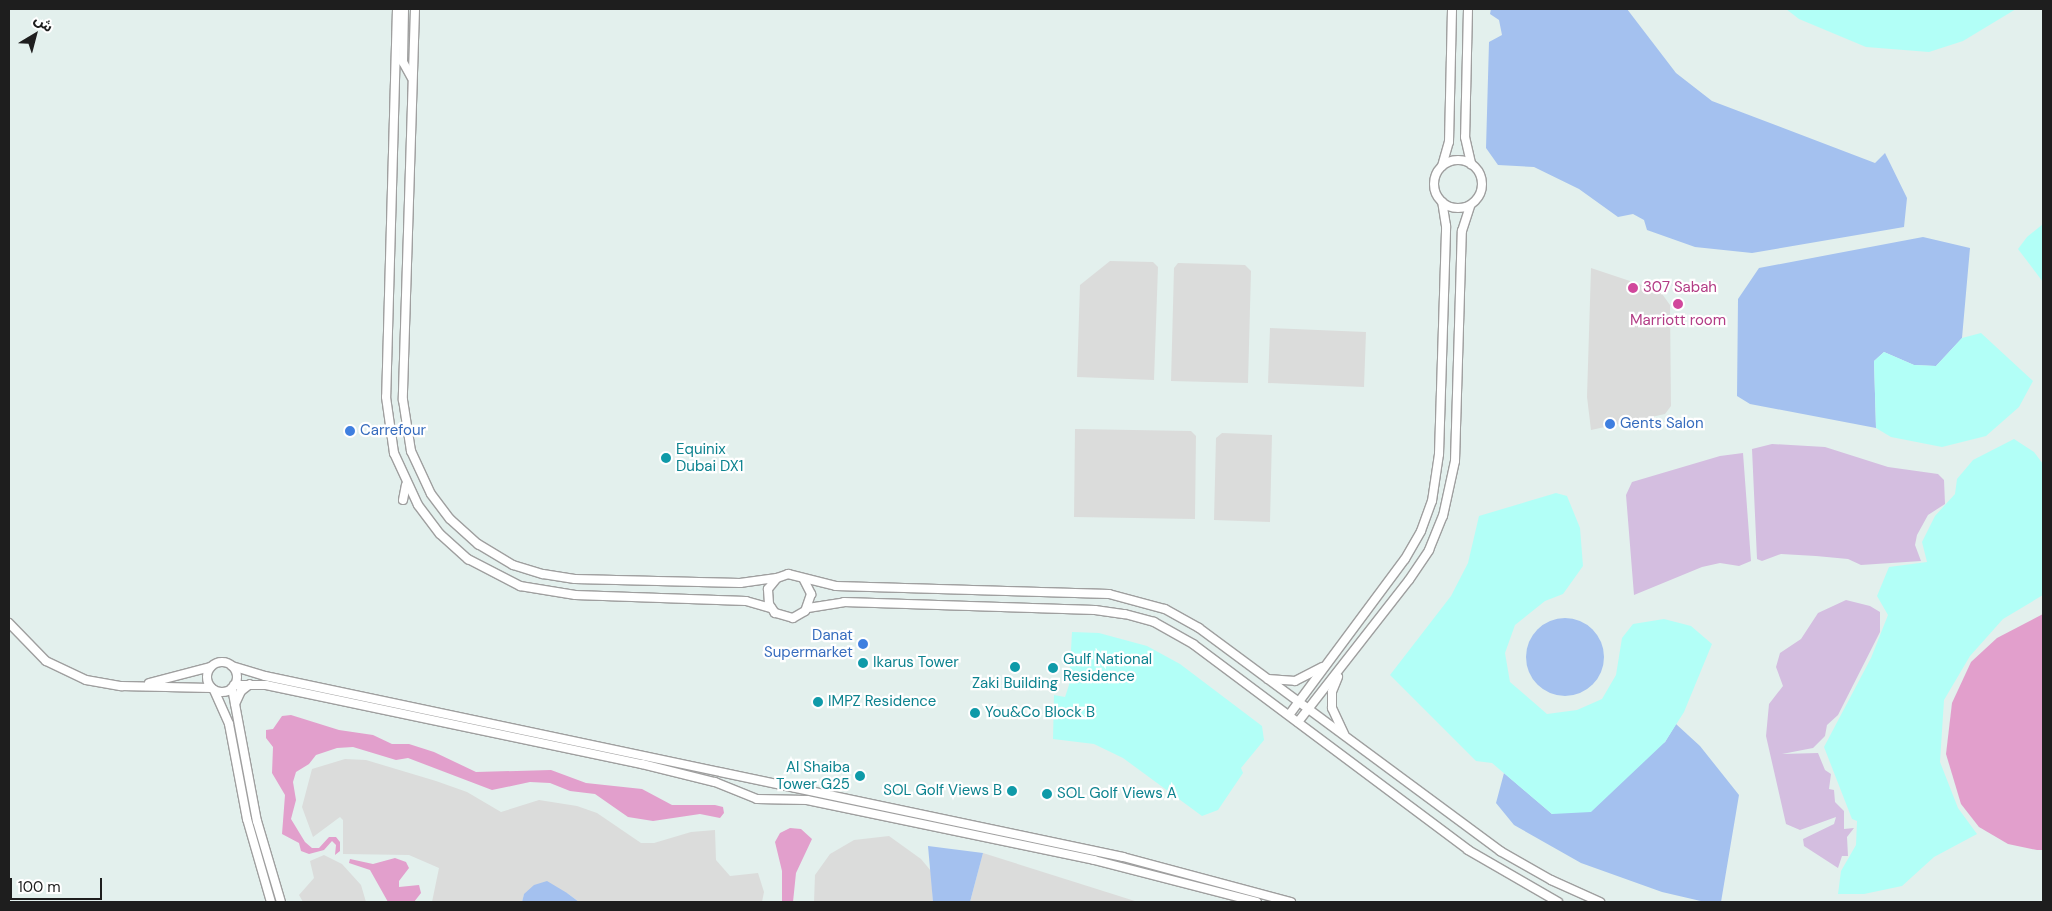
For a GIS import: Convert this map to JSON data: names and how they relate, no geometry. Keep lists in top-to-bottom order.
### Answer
{
  "places": [
    "307 Sabah",
    "Marriott room",
    "Gents Salon",
    "Carrefour",
    "Equinix Dubai DX1",
    "Danat Supermarket",
    "Ikarus Tower",
    "Zaki Building",
    "Gulf National Residence",
    "IMPZ Residence",
    "You&Co Block B",
    "Al Shaiba Tower G25",
    "SOL Golf Views B",
    "SOL Golf Views A"
  ],
  "scale_bar": "100 m",
  "north": "top right"
}
